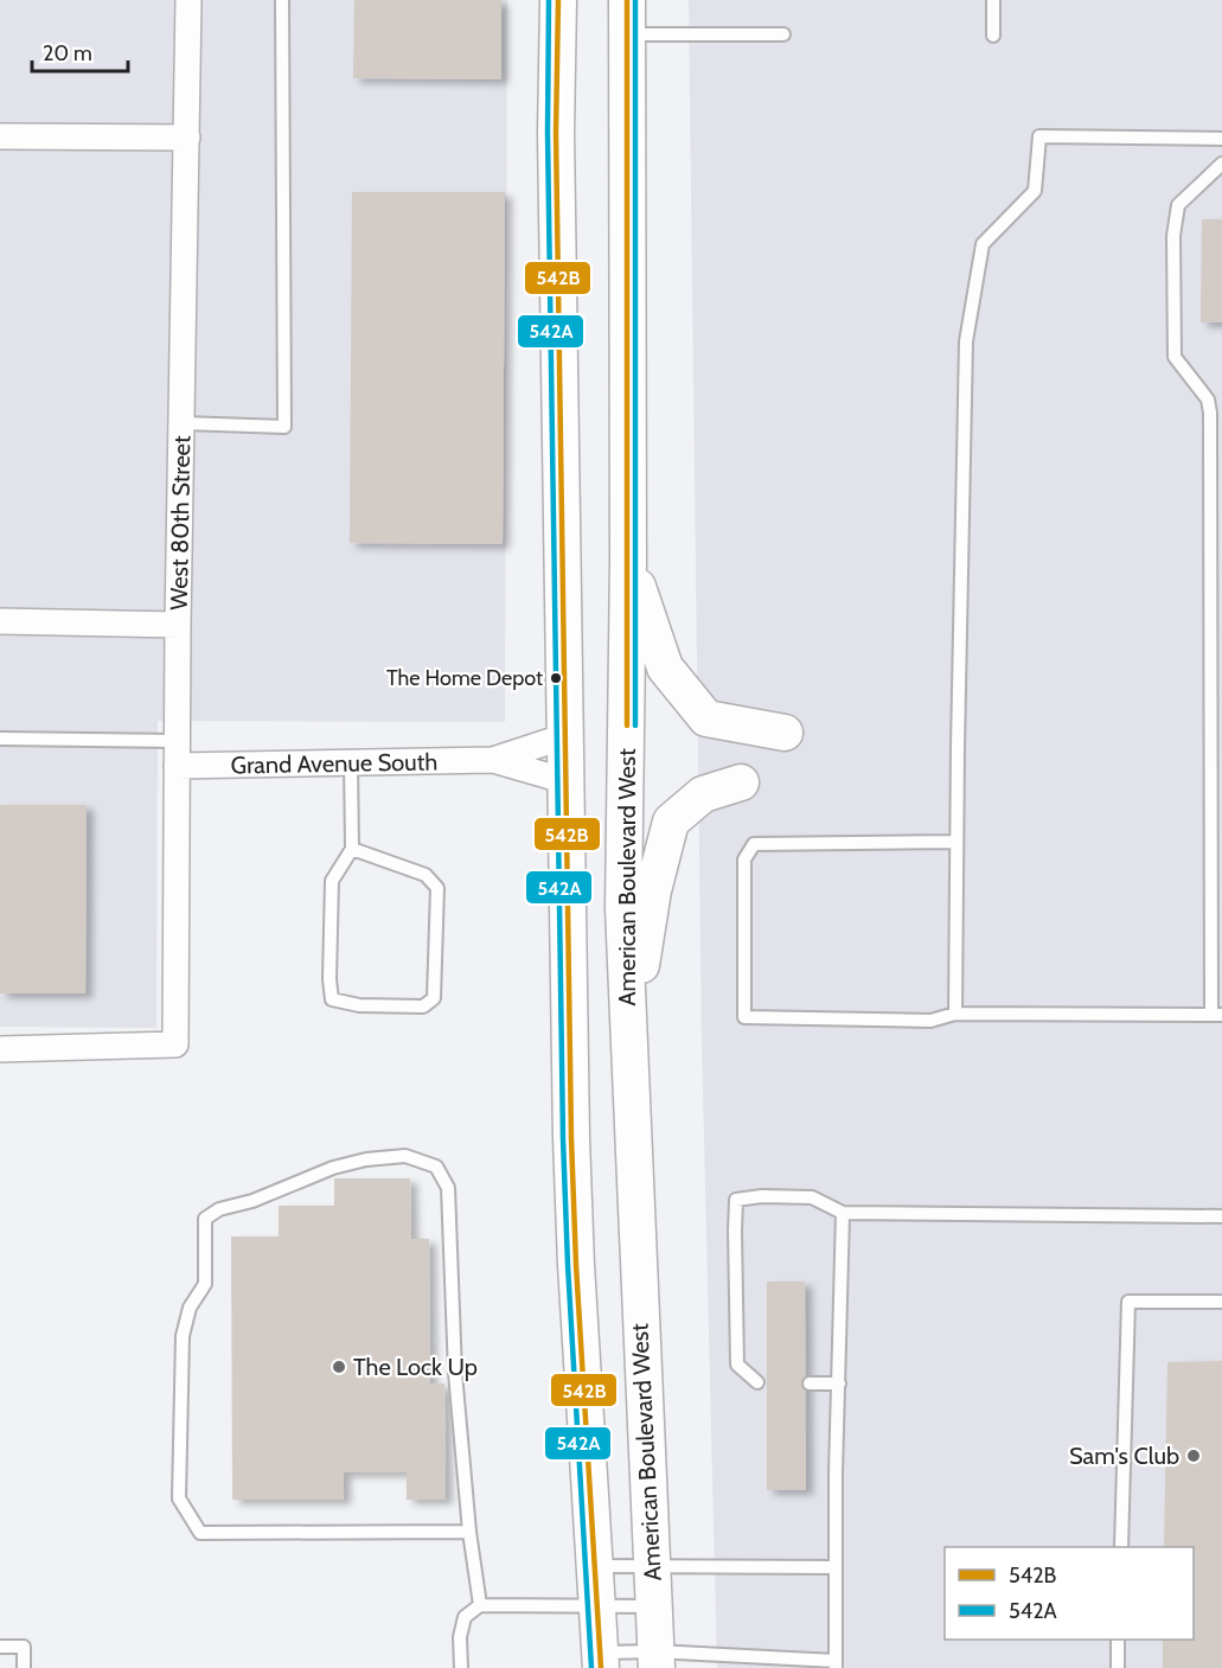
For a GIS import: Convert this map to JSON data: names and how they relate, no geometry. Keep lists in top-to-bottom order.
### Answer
{
  "streets": {
    "main road": ["American Boulevard West"],
    "street": ["West 80th Street", "Grand Avenue South"]
  },
  "crossings": [
    ["West 80th Street", "Grand Avenue South"]
  ],
  "places": ["The Home Depot", "The Lock Up", "Sam's Club"],
  "lines": ["transit line 542B", "transit line 542A"],
  "legend": ["542B", "542A"],
  "scale_bar": "20 m"
}
